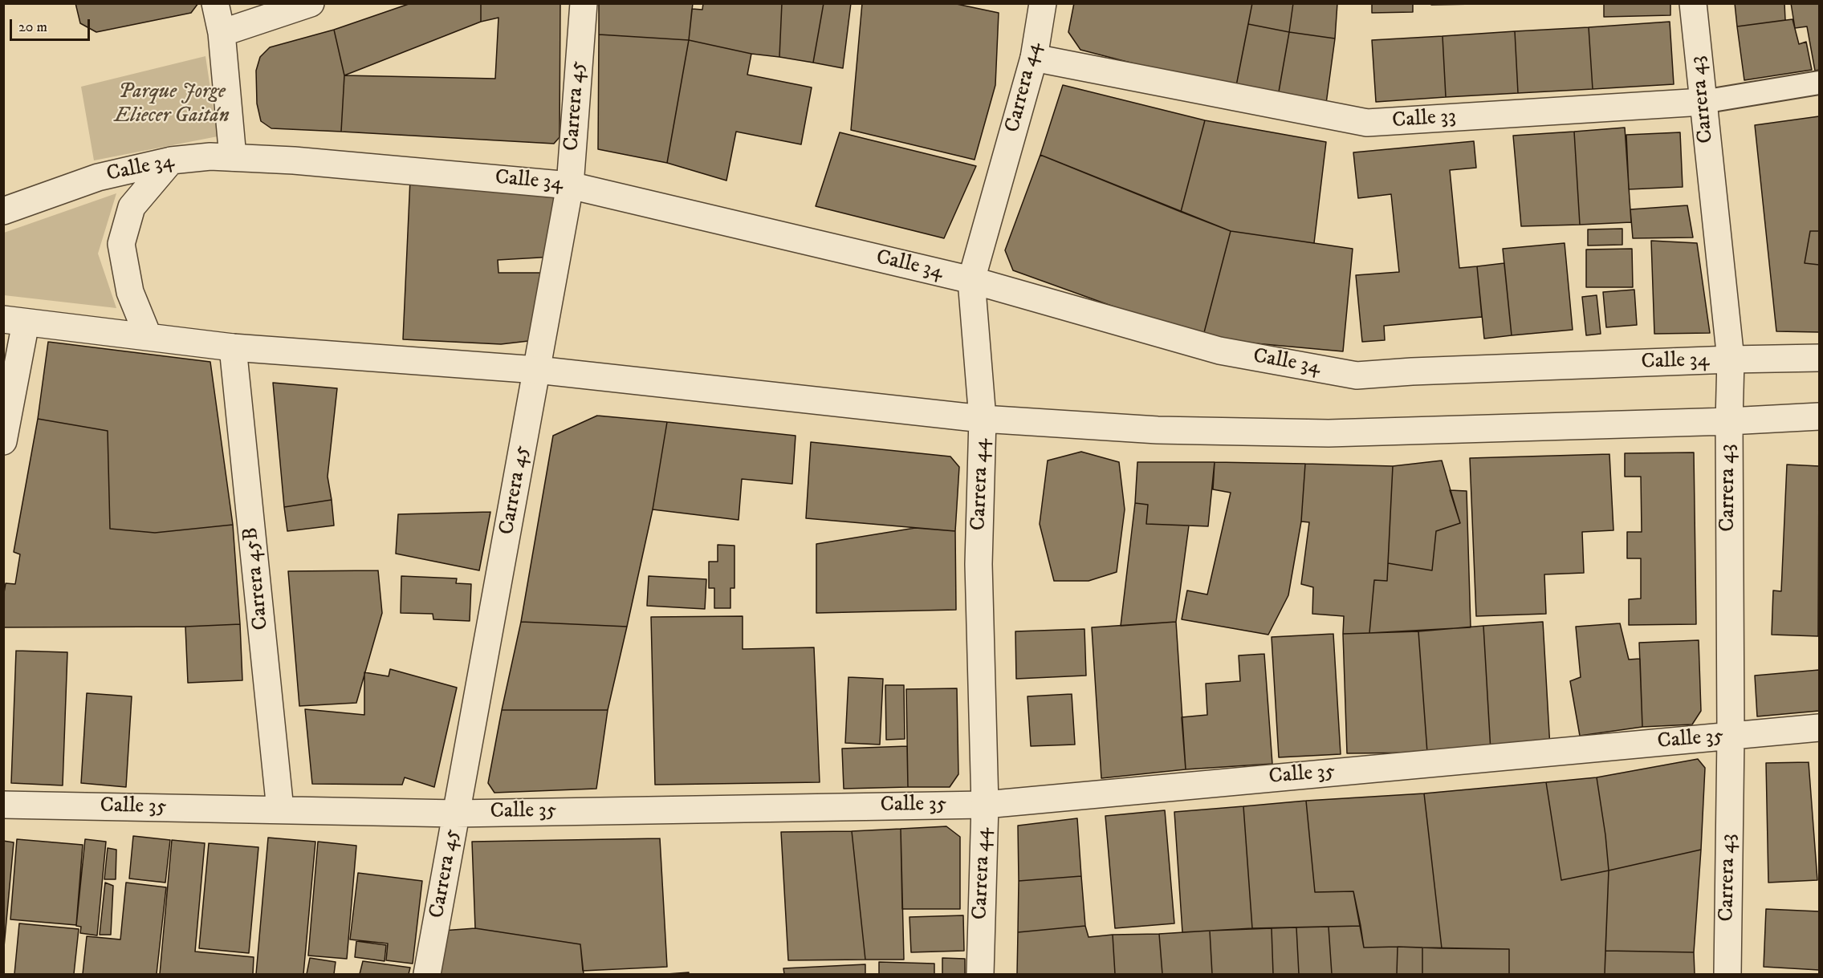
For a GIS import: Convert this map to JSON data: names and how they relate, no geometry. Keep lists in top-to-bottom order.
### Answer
{
  "streets": {
    "street": [
      "Carrera 44",
      "Carrera 43",
      "Carrera 45",
      "Calle 33",
      "Calle 34",
      "Carrera 45B",
      "Calle 35"
    ]
  },
  "crossings": [
    ["Carrera 44", "Calle 33"],
    ["Carrera 44", "Calle 34"],
    ["Carrera 44", "Calle 35"],
    ["Carrera 43", "Calle 33"],
    ["Carrera 43", "Calle 34"],
    ["Carrera 43", "Calle 35"],
    ["Carrera 45", "Calle 34"],
    ["Carrera 45", "Calle 35"],
    ["Carrera 45B", "Calle 35"]
  ],
  "parks": ["Parque Jorge Eliecer Gaitán"],
  "scale_bar": "20 m"
}
